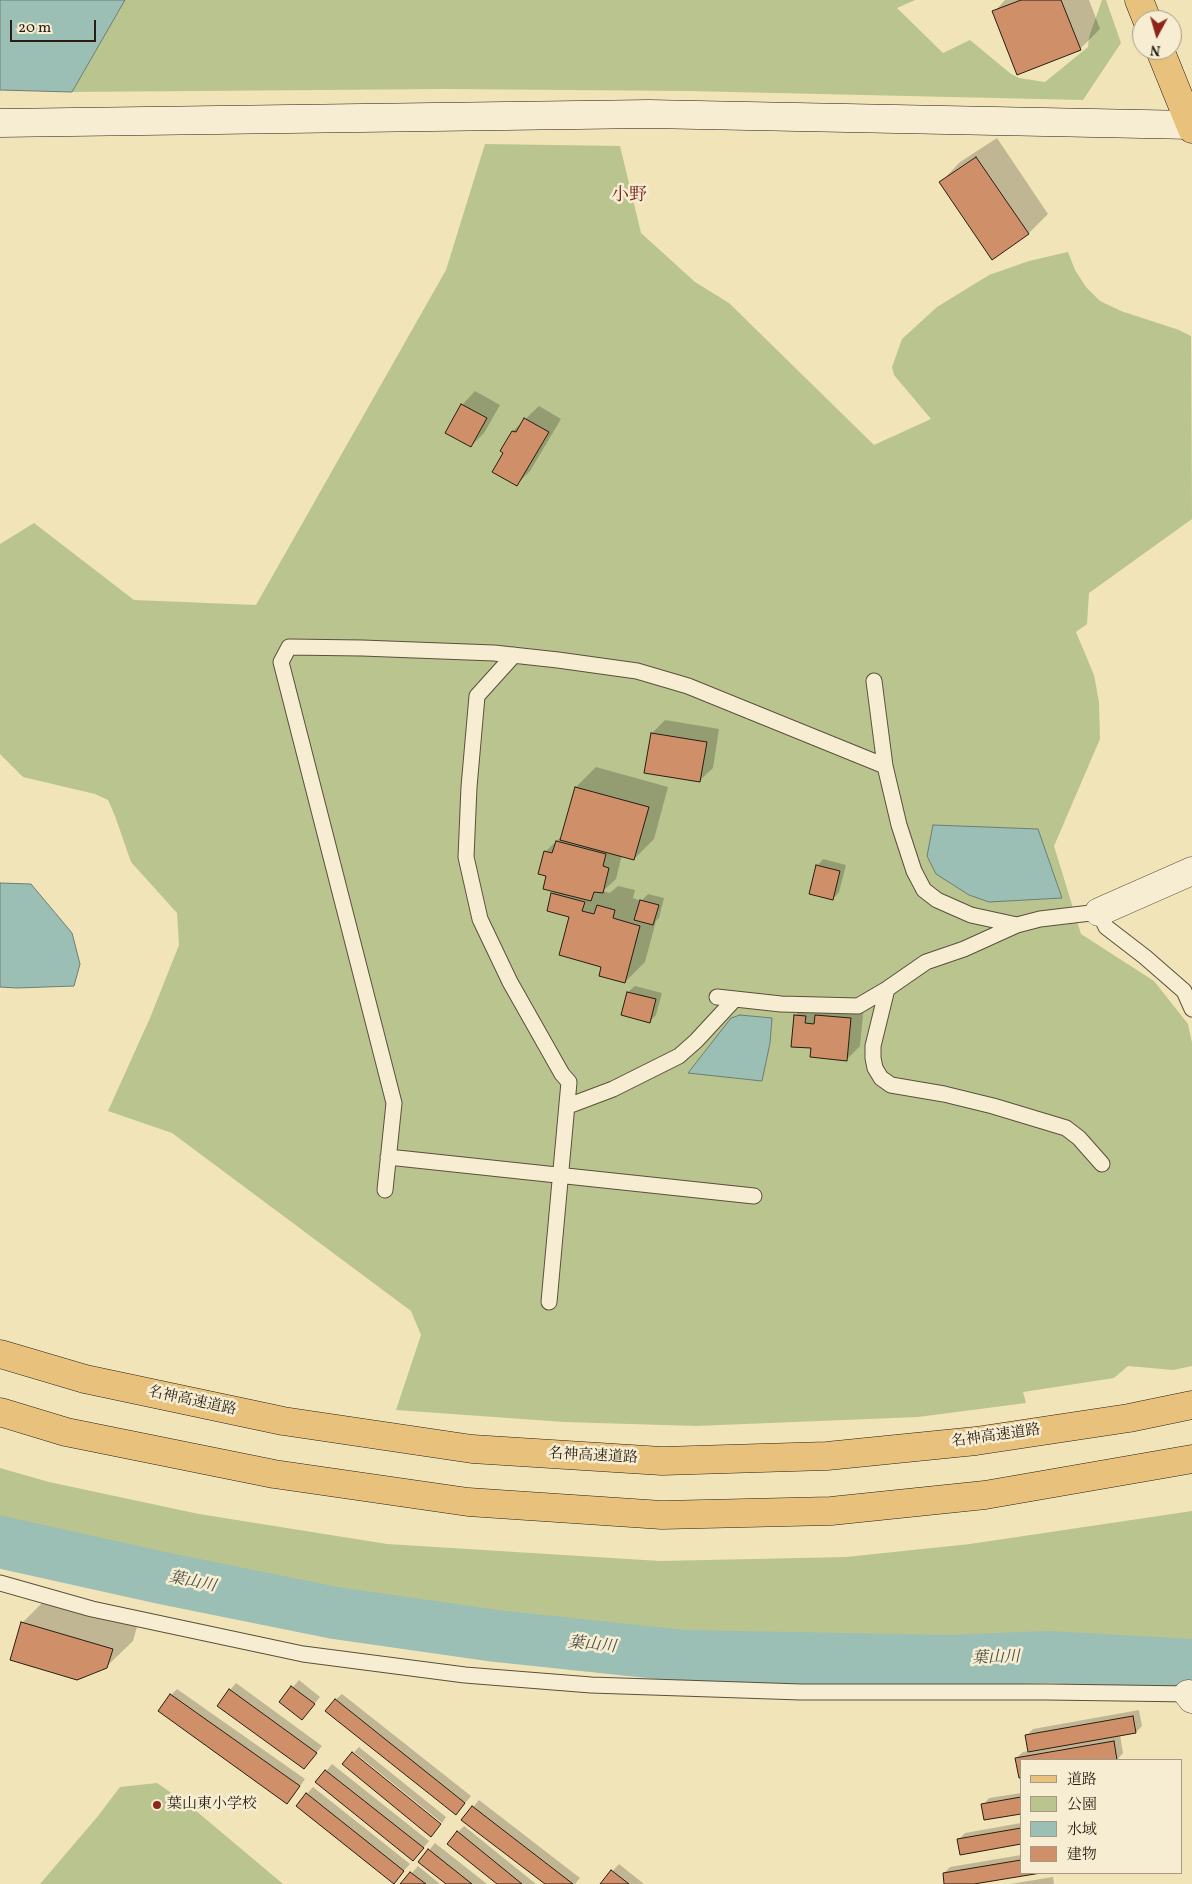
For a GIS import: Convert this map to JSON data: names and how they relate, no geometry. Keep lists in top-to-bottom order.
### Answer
{
  "streets": {
    "main road": ["名神高速道路"]
  },
  "districts": ["小野"],
  "water": ["葉山川"],
  "places": ["葉山東小学校"],
  "legend": [
    "道路",
    "公園",
    "水域",
    "建物"
  ],
  "scale_bar": "20 m",
  "north": "bottom"
}
